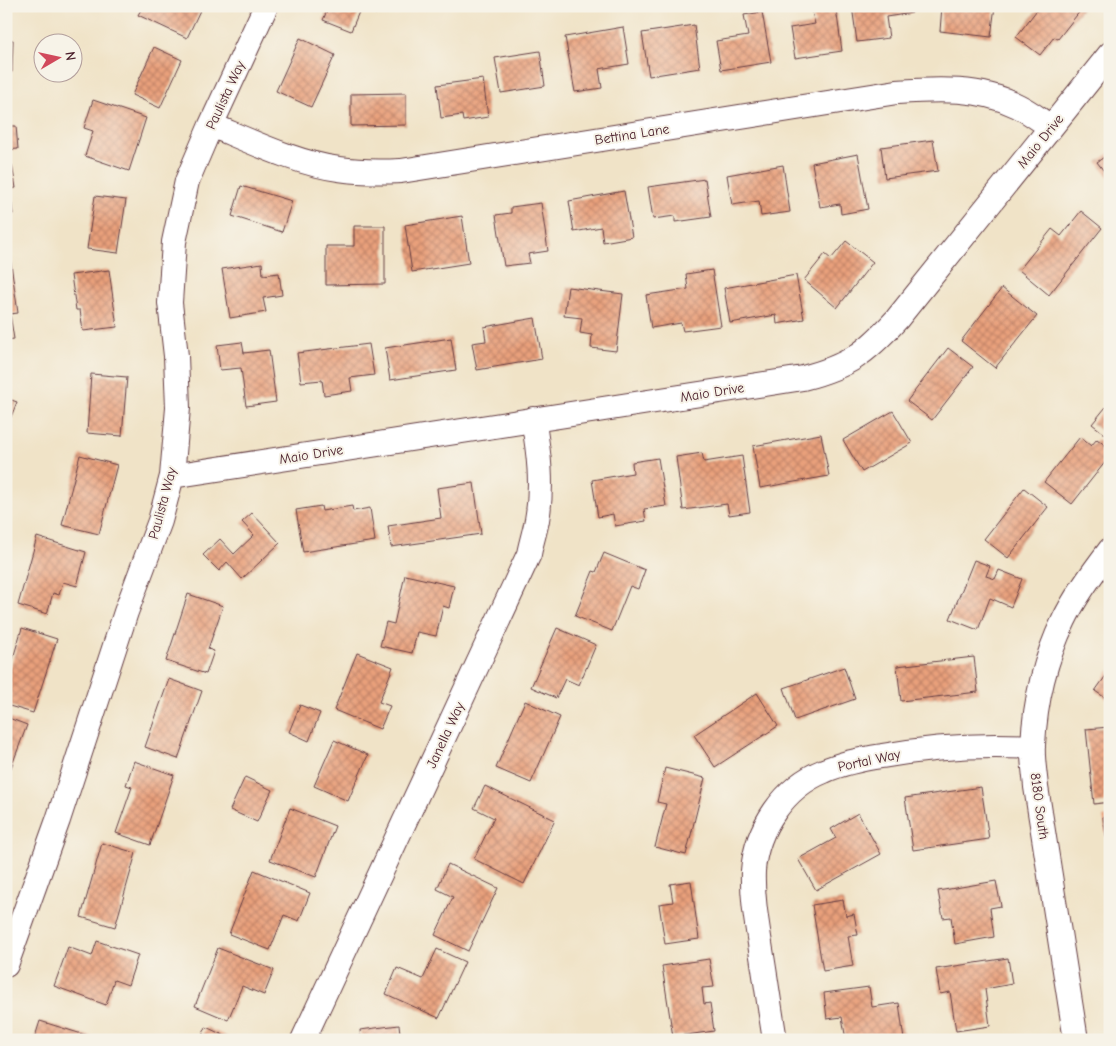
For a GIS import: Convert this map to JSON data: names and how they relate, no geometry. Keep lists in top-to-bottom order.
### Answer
{
  "streets": {
    "street": [
      "Paulista Way",
      "Bettina Lane",
      "Maio Drive",
      "Janella Way",
      "Portal Way",
      "8180 South"
    ]
  },
  "crossings": [
    ["Paulista Way", "Bettina Lane"],
    ["Paulista Way", "Maio Drive"],
    ["Bettina Lane", "Maio Drive"],
    ["Maio Drive", "Janella Way"],
    ["Portal Way", "8180 South"]
  ],
  "north": "right"
}
